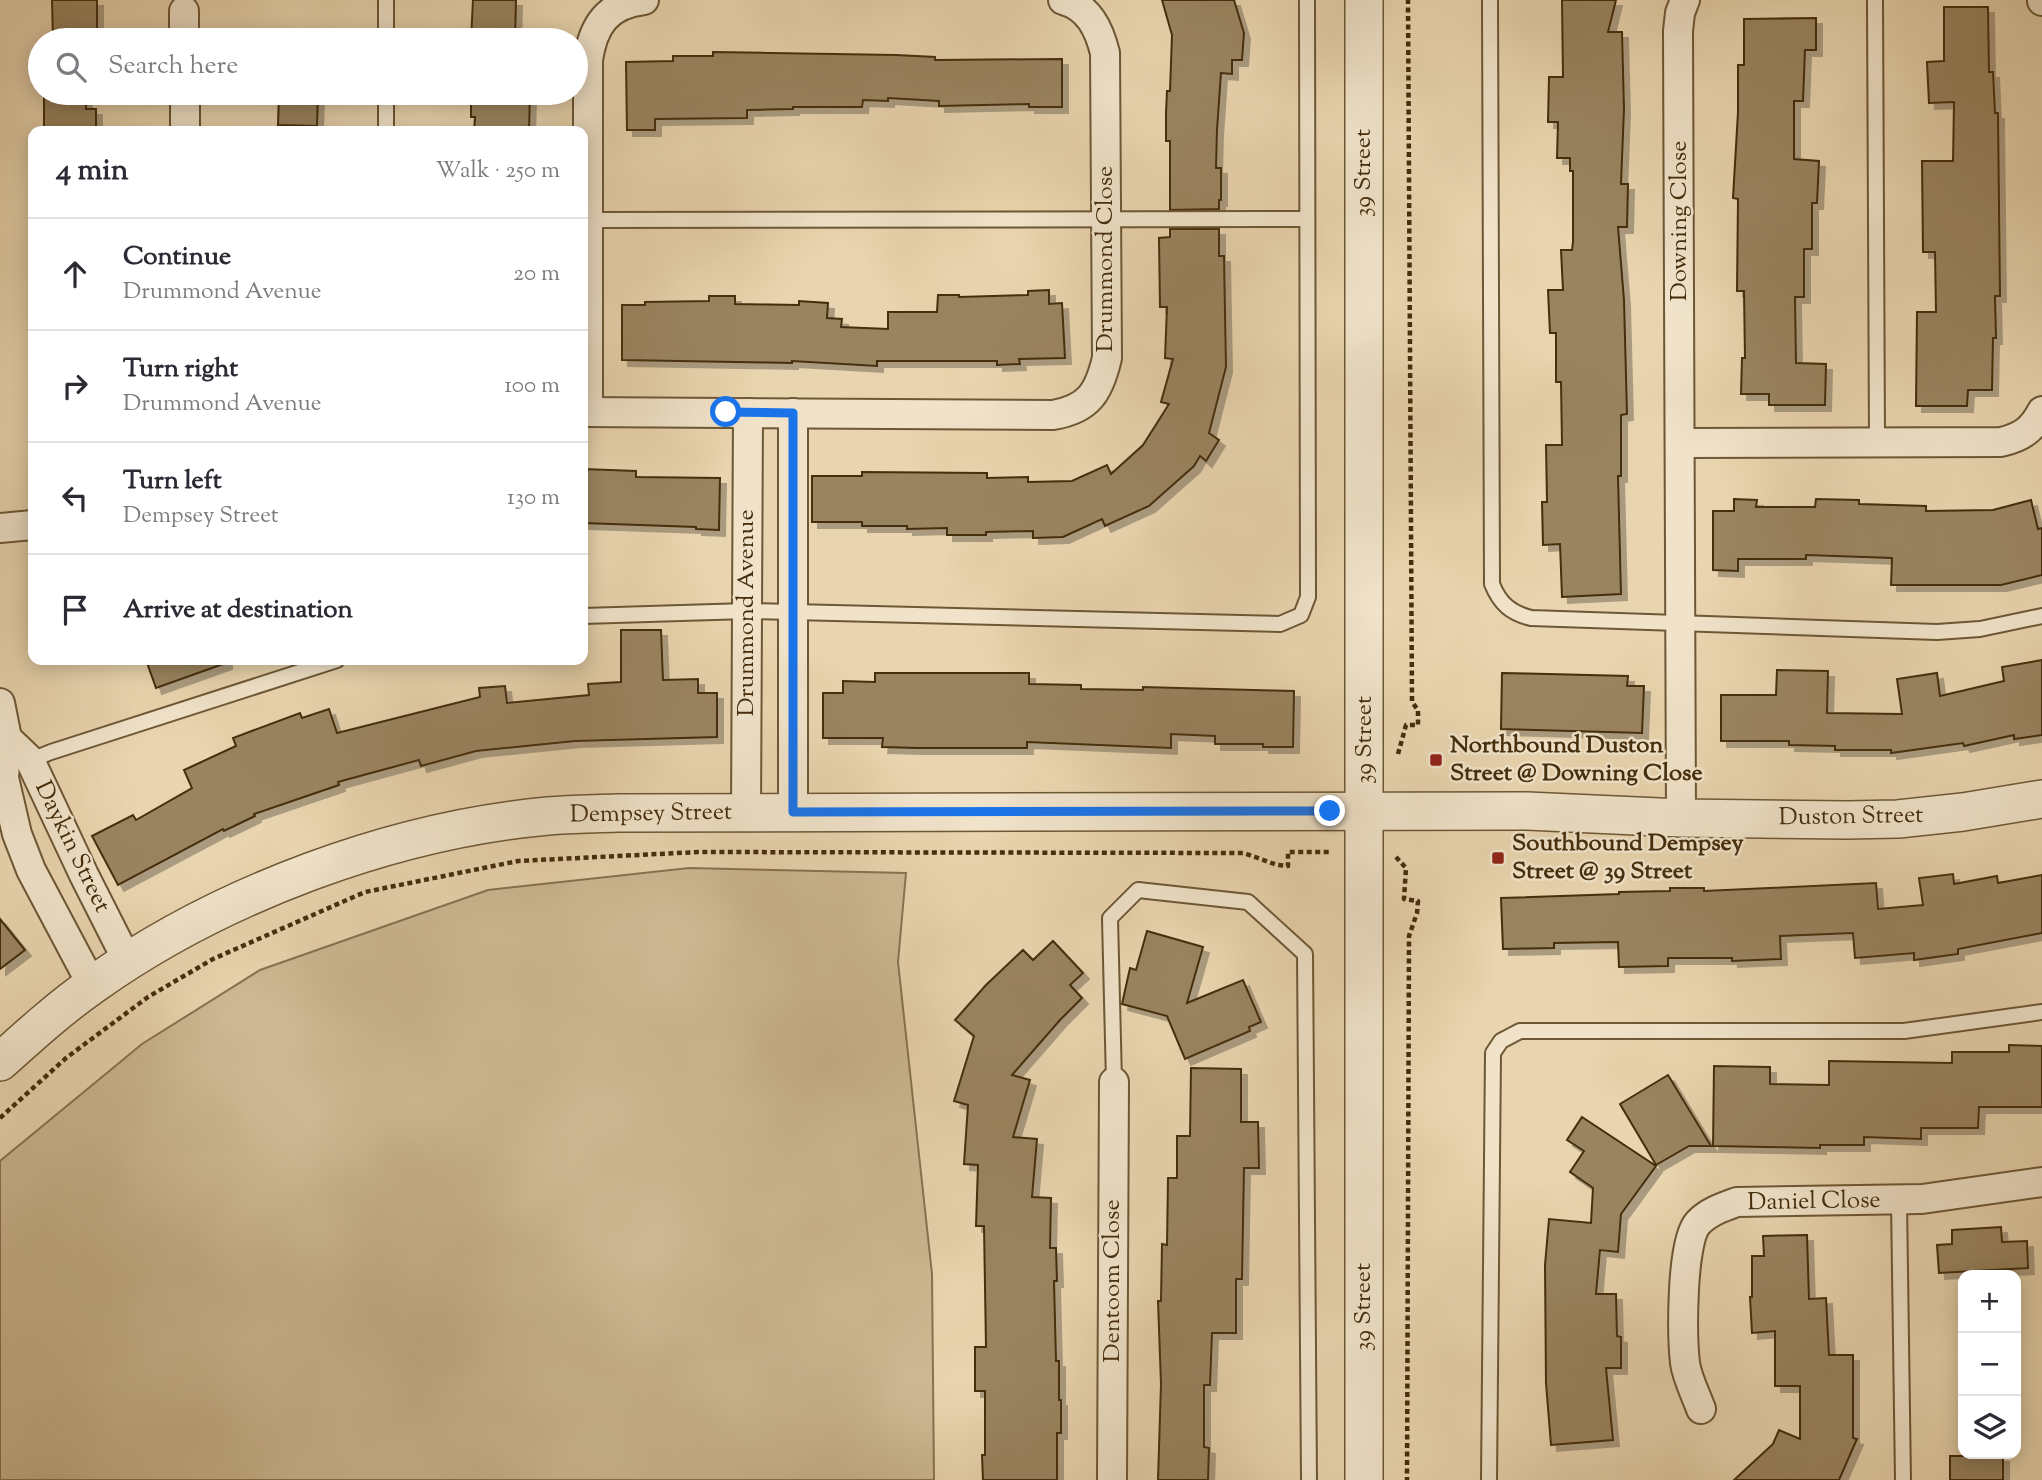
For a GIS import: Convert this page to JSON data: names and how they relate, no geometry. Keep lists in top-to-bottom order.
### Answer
{
  "streets": {
    "street": [
      "39 Street",
      "Downing Close",
      "Drummond Close",
      "Drummond Avenue",
      "Dempsey Street",
      "Duston Street",
      "Daykin Street",
      "Daniel Close",
      "Dentoom Close"
    ]
  },
  "crossings": [
    ["39 Street", "Dempsey Street"],
    ["39 Street", "Duston Street"],
    ["Downing Close", "Duston Street"],
    ["Drummond Close", "Drummond Avenue"],
    ["Drummond Avenue", "Dempsey Street"],
    ["Dempsey Street", "Duston Street"],
    ["Dempsey Street", "Daykin Street"]
  ],
  "places": {
    "transit": ["Northbound Duston Street @ Downing Close", "Southbound Dempsey Street @ 39 Street"]
  },
  "page": {
    "search": "Search here",
    "heading": ["4 min", "Walk · 250 m"],
    "list": [
      ["Continue", "Drummond Avenue", "20 m"],
      ["Turn right", "Drummond Avenue", "100 m"],
      ["Turn left", "Dempsey Street", "130 m"],
      "Arrive at destination"
    ],
    "map_buttons": ["+", "−"]
  }
}
